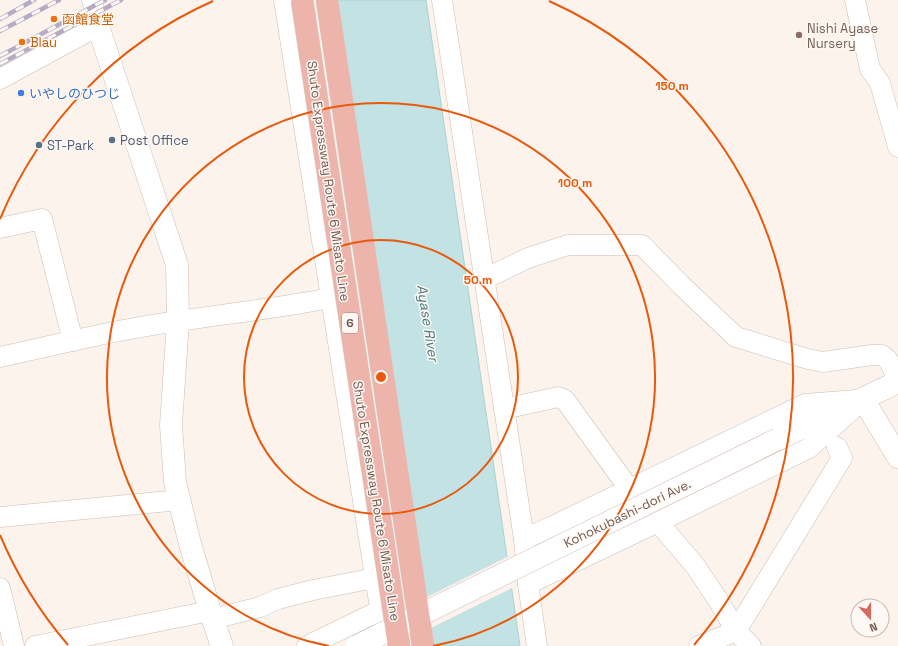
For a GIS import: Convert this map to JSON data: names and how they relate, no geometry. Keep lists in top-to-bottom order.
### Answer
{
  "streets": {
    "highway": ["Shuto Expressway Route 6 Misato Line", "6"],
    "main road": ["Kohokubashi-dori Ave."]
  },
  "water": ["Ayase River"],
  "places": [
    "函館食堂",
    "Nishi Ayase Nursery",
    "Blau",
    "いやしのひつじ",
    "Post Office",
    "ST-Park"
  ],
  "north": "bottom",
  "rings": ["150 m", "100 m", "50 m"]
}
